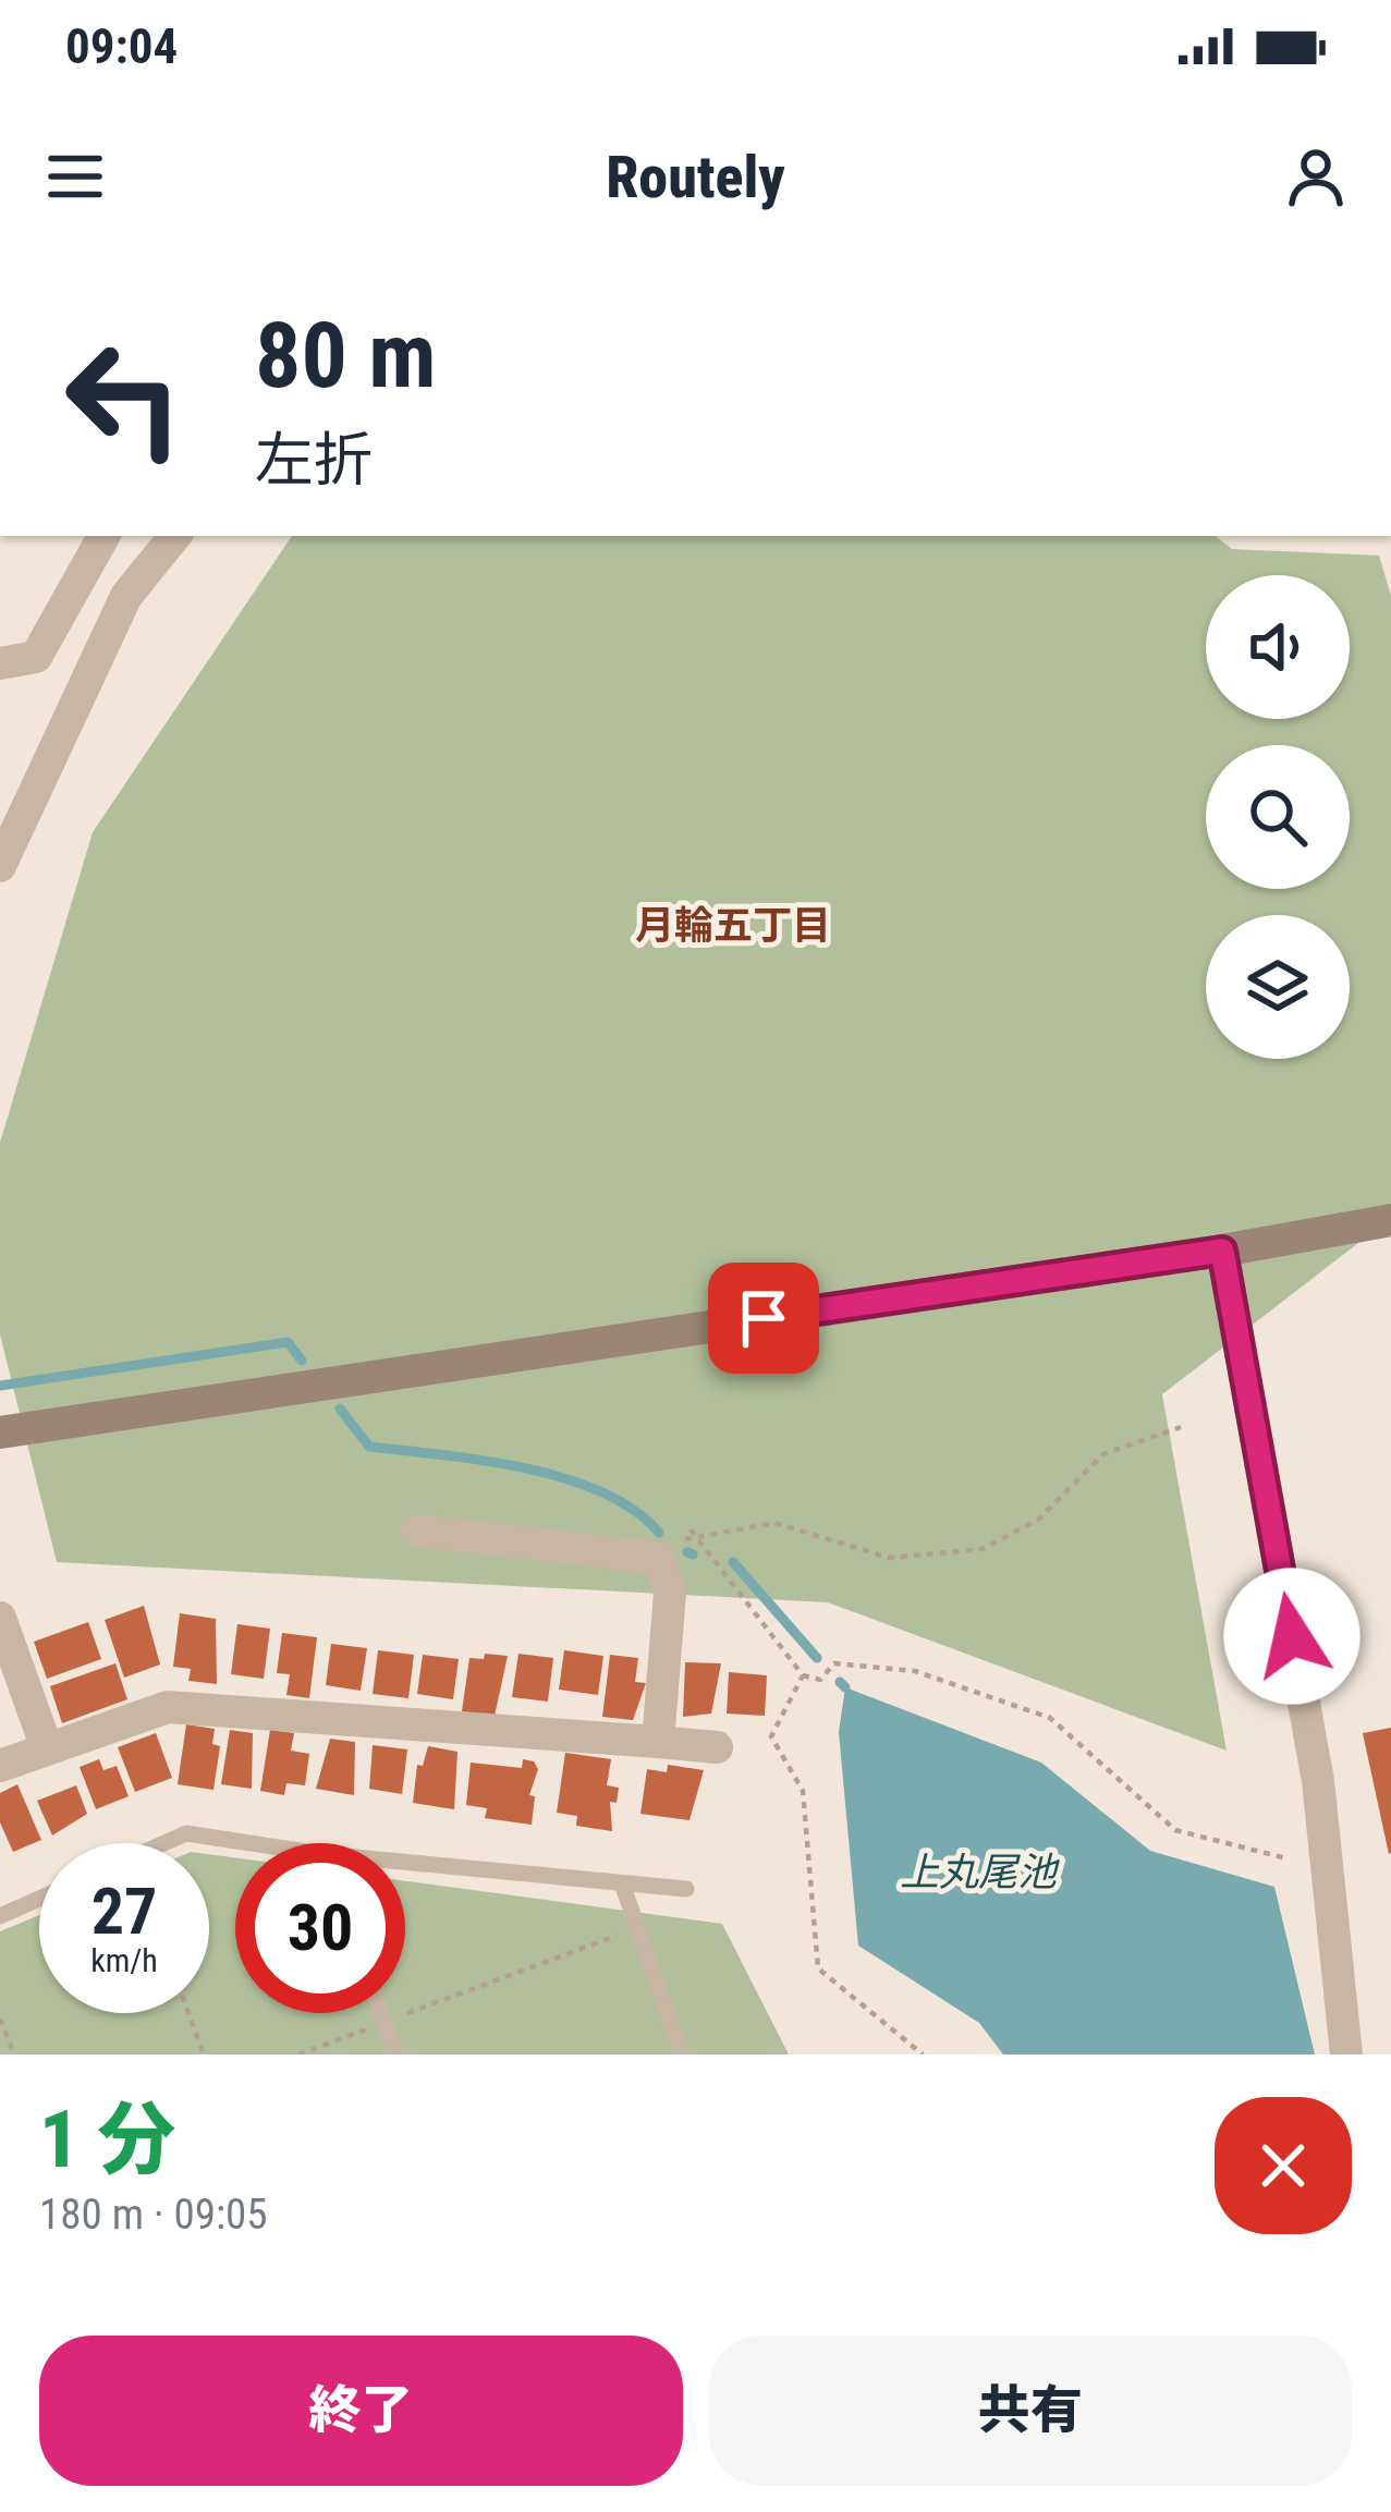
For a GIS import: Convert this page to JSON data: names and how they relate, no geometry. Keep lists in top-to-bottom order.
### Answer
{
  "districts": ["月輪五丁目"],
  "water": ["上丸尾池"],
  "page": {
    "status": "09:04",
    "header": "Routely",
    "turn": ["80 m", "左折"],
    "speed": "27 km/h",
    "limit": "30",
    "heading": ["1 分", "180 m · 09:05"],
    "buttons": ["終了", "共有"]
  }
}
